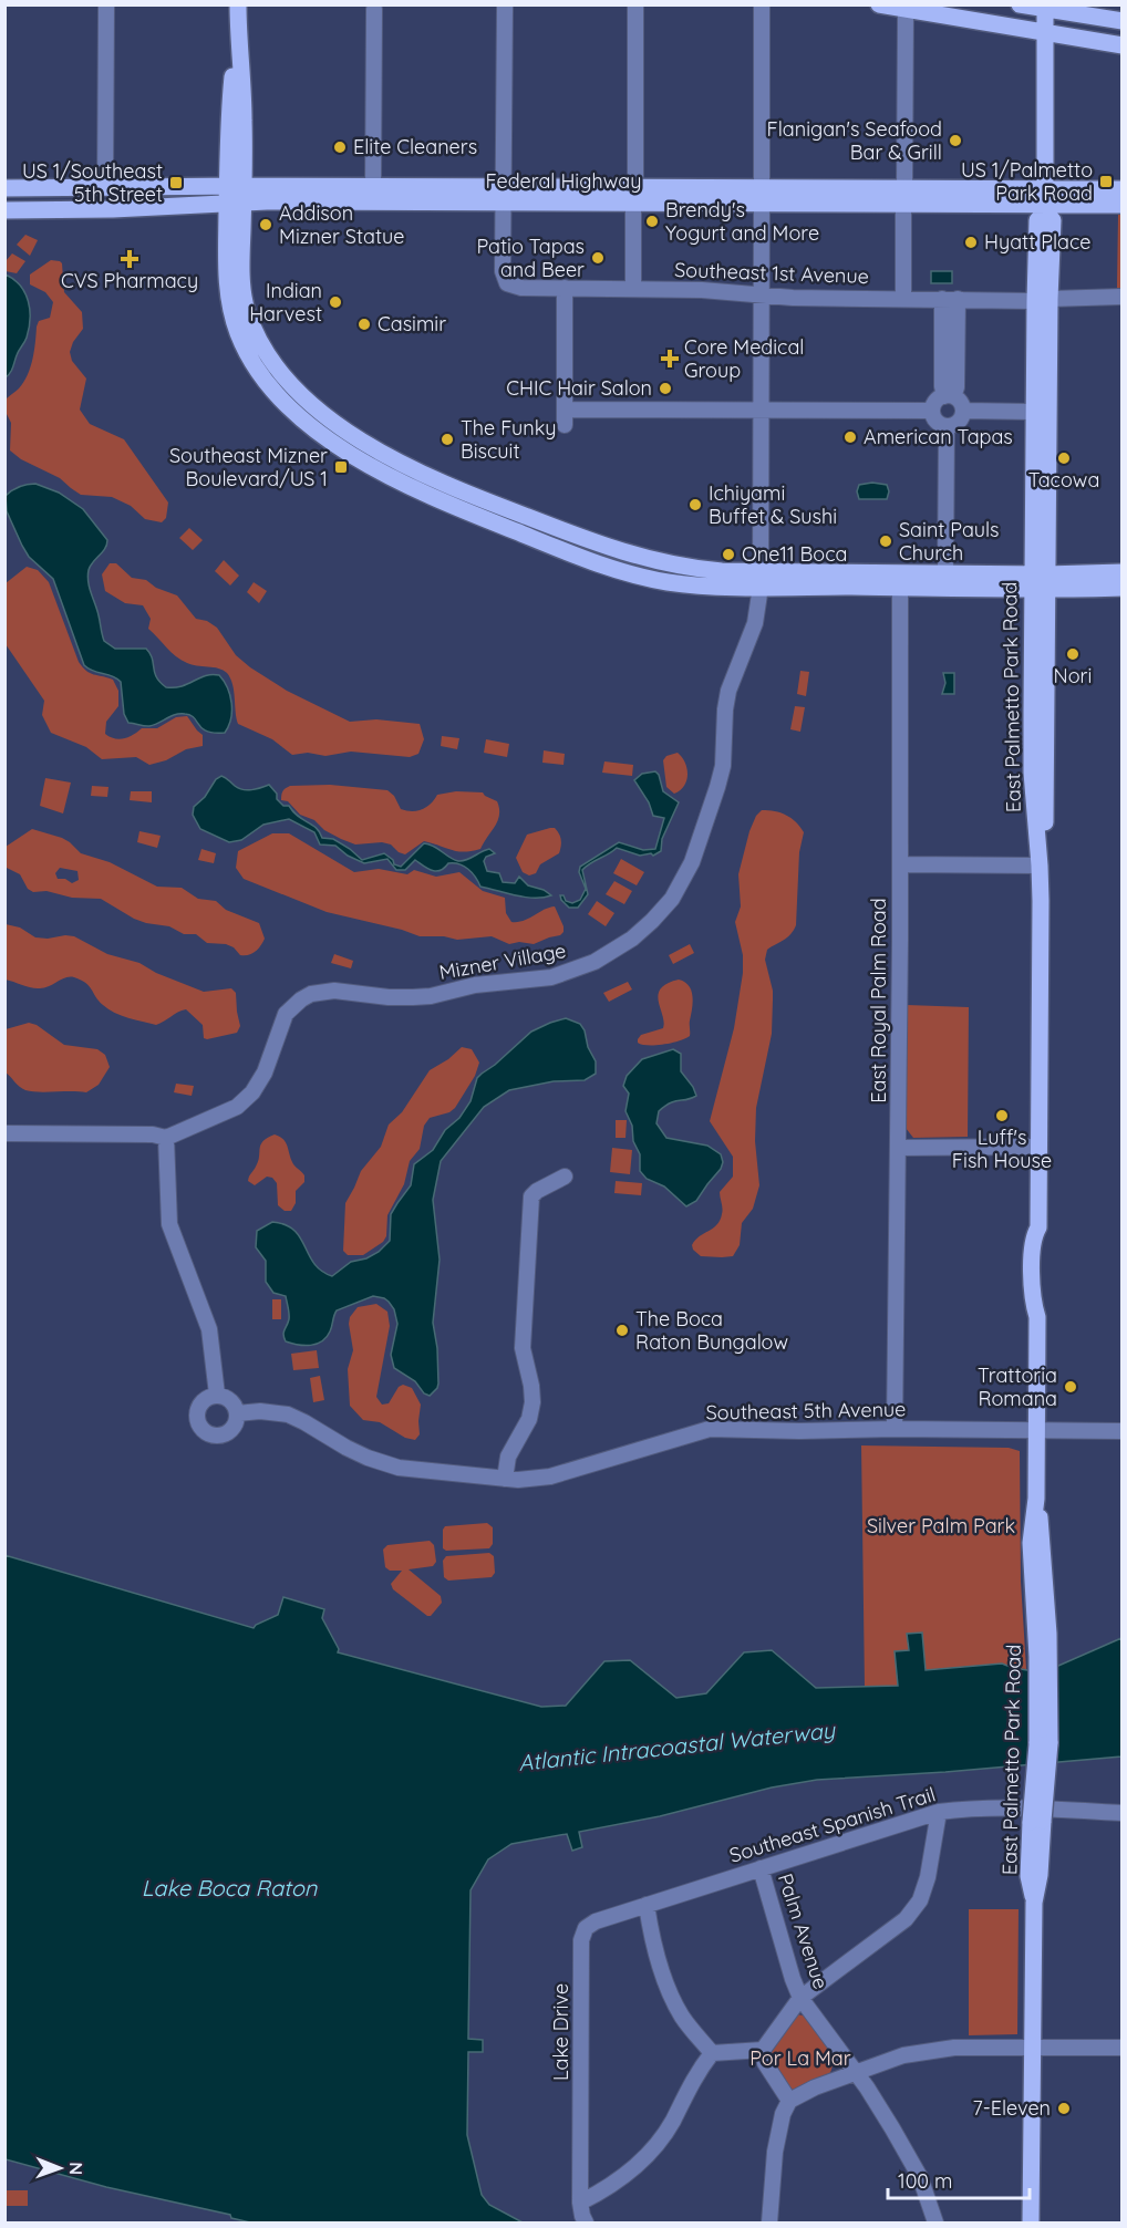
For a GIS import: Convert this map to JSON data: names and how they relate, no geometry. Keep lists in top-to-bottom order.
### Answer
{
  "streets": {
    "main road": ["Federal Highway", "East Palmetto Park Road"],
    "street": [
      "Southeast 1st Avenue",
      "Mizner Village",
      "East Royal Palm Road",
      "Southeast 5th Avenue",
      "Southeast Spanish Trail",
      "Palm Avenue",
      "Lake Drive"
    ]
  },
  "crossings": [
    ["Federal Highway", "Southeast 1st Avenue"],
    ["Federal Highway", "East Palmetto Park Road"],
    ["Federal Highway", "Mizner Village"],
    ["Southeast 1st Avenue", "East Palmetto Park Road"],
    ["Southeast 1st Avenue", "Mizner Village"],
    ["East Palmetto Park Road", "Southeast 5th Avenue"],
    ["East Palmetto Park Road", "Southeast Spanish Trail"],
    ["East Royal Palm Road", "Southeast 5th Avenue"],
    ["Southeast Spanish Trail", "Palm Avenue"],
    ["Southeast Spanish Trail", "Lake Drive"]
  ],
  "water": ["Atlantic Intracoastal Waterway", "Lake Boca Raton"],
  "parks": ["Silver Palm Park", "Por La Mar"],
  "places": {
    "other": [
      "Flanigan's Seafood Bar & Grill",
      "Elite Cleaners",
      "Brendy's Yogurt and More",
      "Addison Mizner Statue",
      "Hyatt Place",
      "Patio Tapas and Beer",
      "Indian Harvest",
      "Casimir",
      "CHIC Hair Salon",
      "American Tapas",
      "The Funky Biscuit",
      "Tacowa",
      "Ichiyami Buffet & Sushi",
      "Saint Pauls Church",
      "One11 Boca",
      "Nori",
      "Luff's Fish House",
      "The Boca Raton Bungalow",
      "Trattoria Romana",
      "7-Eleven"
    ],
    "transit": ["US 1/Palmetto Park Road", "US 1/Southeast 5th Street", "Southeast Mizner Boulevard/US 1"],
    "health": ["CVS Pharmacy", "Core Medical Group"]
  },
  "scale_bar": "100 m",
  "north": "right"
}
